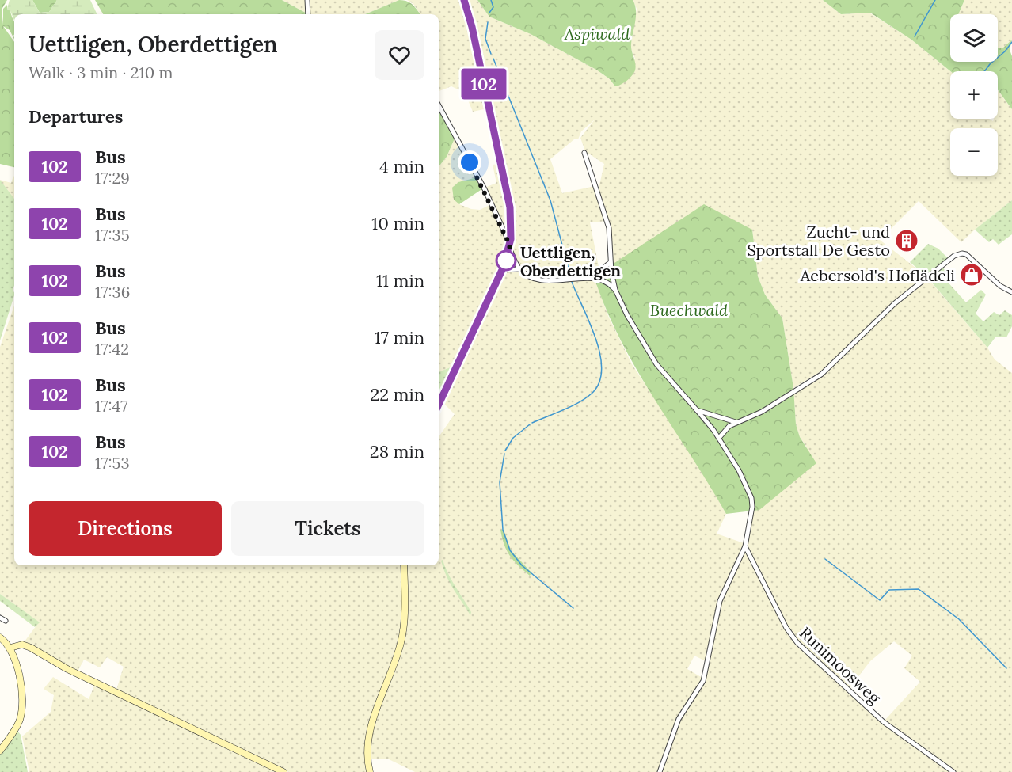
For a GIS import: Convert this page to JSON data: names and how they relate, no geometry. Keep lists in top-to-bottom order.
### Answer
{
  "streets": {
    "street": ["Runimoosweg"]
  },
  "parks": ["Aspiwald", "Buechwald"],
  "places": {
    "building": ["Zucht- und Sportstall De Gesto"],
    "other": ["Uettligen, Oberdettigen"],
    "shop": ["Aebersold's Hoflädeli"]
  },
  "lines": ["bus line 102"],
  "page": {
    "on_map": "102",
    "map_buttons": ["+", "−"],
    "heading": [
      ["Uettligen, Oberdettigen", "Walk · 3 min · 210 m"],
      "Departures"
    ],
    "list": [
      {
        "mark": "102",
        "name": "Bus",
        "note": "17:29",
        "value": "4 min"
      },
      {
        "mark": "102",
        "name": "Bus",
        "note": "17:35",
        "value": "10 min"
      },
      {
        "mark": "102",
        "name": "Bus",
        "note": "17:36",
        "value": "11 min"
      },
      {
        "mark": "102",
        "name": "Bus",
        "note": "17:42",
        "value": "17 min"
      },
      {
        "mark": "102",
        "name": "Bus",
        "note": "17:47",
        "value": "22 min"
      },
      {
        "mark": "102",
        "name": "Bus",
        "note": "17:53",
        "value": "28 min"
      }
    ],
    "buttons": ["Directions", "Tickets"]
  }
}
